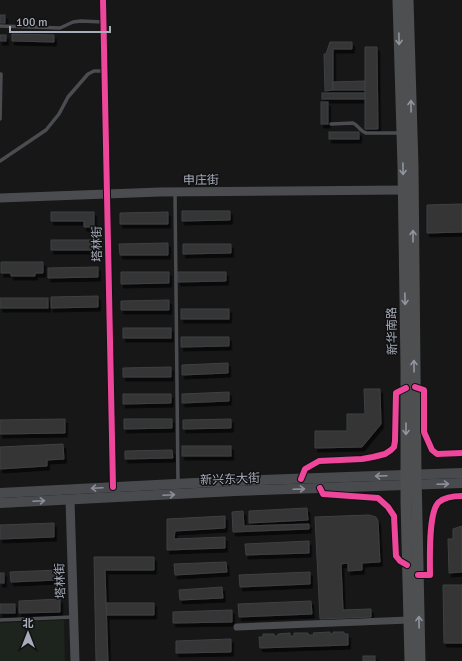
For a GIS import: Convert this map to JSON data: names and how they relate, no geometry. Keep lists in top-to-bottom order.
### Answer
{
  "streets": {
    "main road": ["新华南路", "新兴东大街"],
    "street": ["申庄街", "塔林街"]
  },
  "crossings": [
    ["申庄街", "塔林街"],
    ["申庄街", "新华南路"],
    ["塔林街", "新兴东大街"],
    ["新华南路", "新兴东大街"]
  ],
  "scale_bar": "100 m",
  "north": "top"
}
